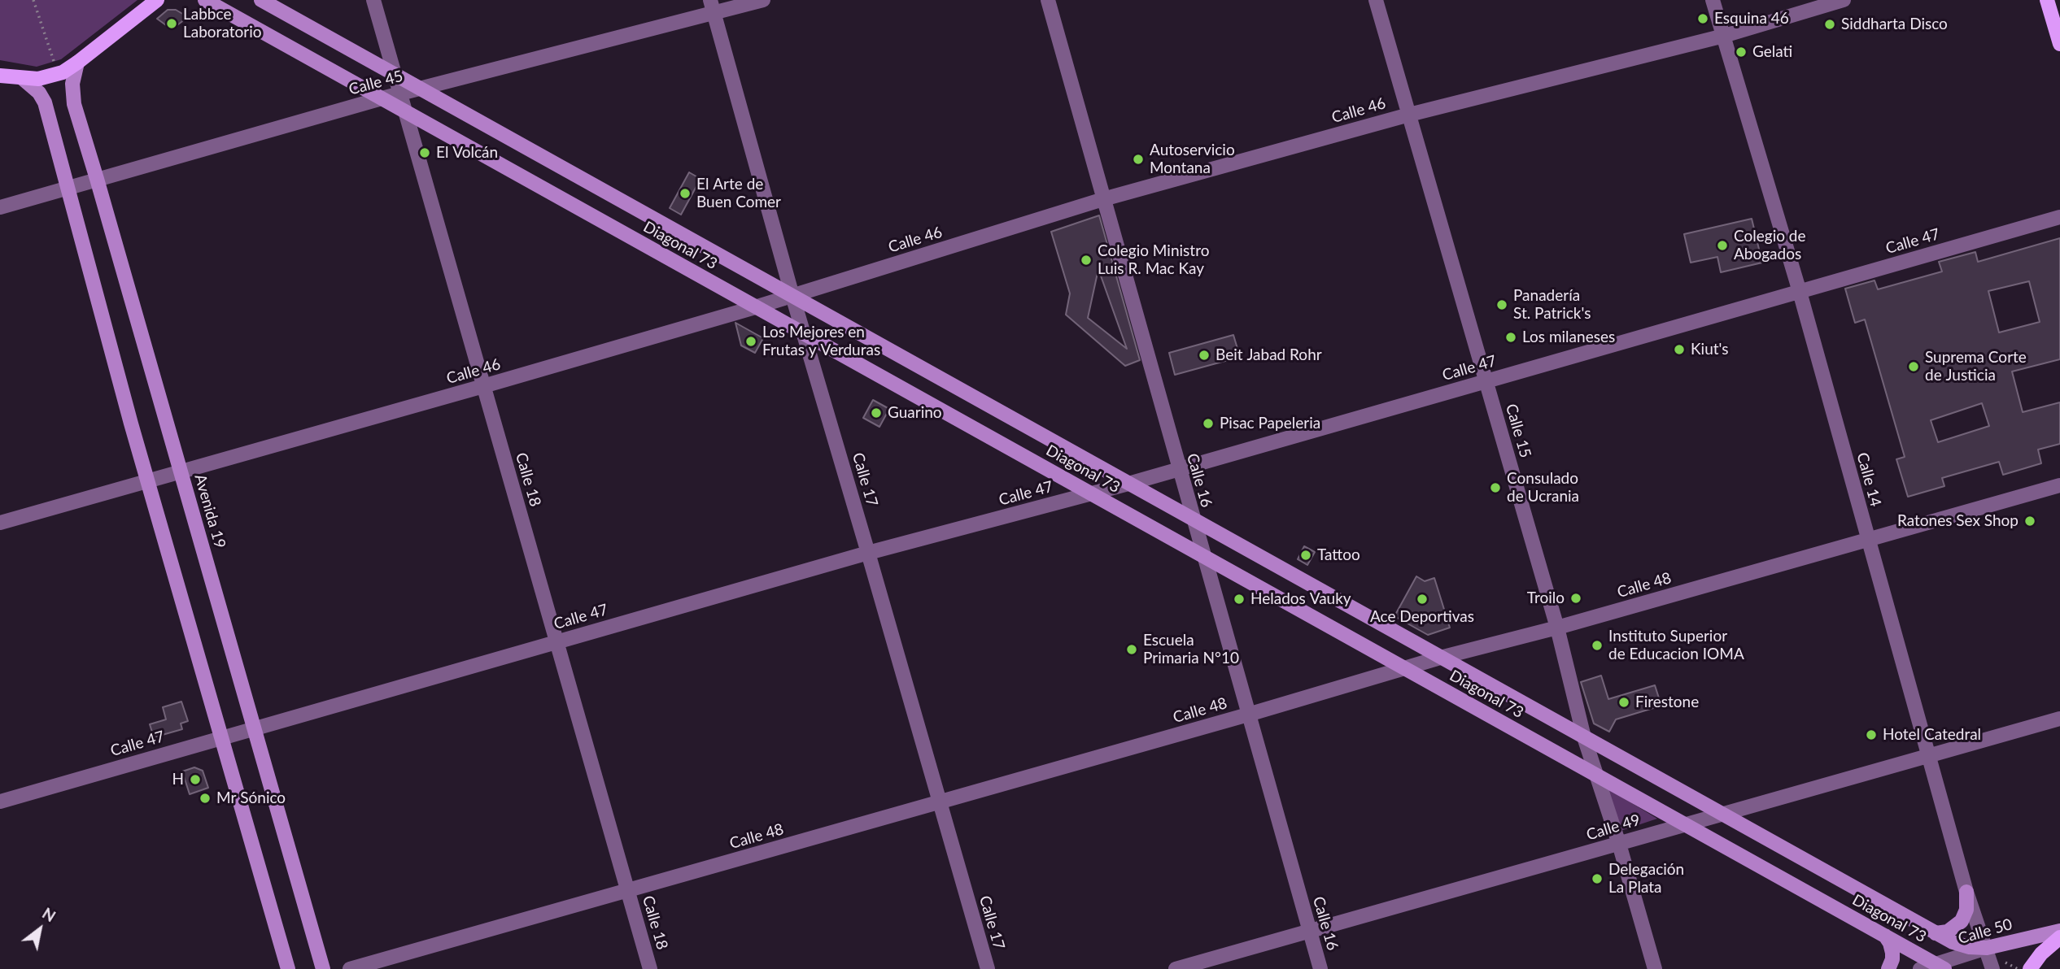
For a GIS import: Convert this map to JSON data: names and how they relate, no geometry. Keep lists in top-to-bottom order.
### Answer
{
  "streets": {
    "main road": ["Diagonal 73", "Avenida 19", "Calle 50"],
    "street": [
      "Calle 45",
      "Calle 46",
      "Calle 47",
      "Calle 15",
      "Calle 18",
      "Calle 17",
      "Calle 14",
      "Calle 16",
      "Calle 48",
      "Calle 49"
    ]
  },
  "crossings": [
    ["Calle 45", "Diagonal 73"],
    ["Calle 45", "Calle 18"],
    ["Calle 45", "Calle 17"],
    ["Calle 45", "Avenida 19"],
    ["Calle 46", "Diagonal 73"],
    ["Calle 46", "Calle 15"],
    ["Calle 46", "Calle 18"],
    ["Calle 46", "Calle 17"],
    ["Calle 46", "Calle 14"],
    ["Calle 46", "Calle 16"],
    ["Calle 46", "Avenida 19"],
    ["Calle 47", "Diagonal 73"],
    ["Calle 47", "Calle 15"],
    ["Calle 47", "Calle 18"],
    ["Calle 47", "Calle 17"],
    ["Calle 47", "Calle 14"],
    ["Calle 47", "Calle 16"],
    ["Calle 47", "Avenida 19"],
    ["Diagonal 73", "Calle 15"],
    ["Diagonal 73", "Calle 18"],
    ["Diagonal 73", "Calle 17"],
    ["Diagonal 73", "Calle 14"],
    ["Diagonal 73", "Calle 16"],
    ["Diagonal 73", "Calle 48"],
    ["Diagonal 73", "Calle 49"],
    ["Diagonal 73", "Calle 50"],
    ["Calle 15", "Calle 48"],
    ["Calle 15", "Calle 49"],
    ["Calle 18", "Calle 48"],
    ["Calle 17", "Calle 48"],
    ["Calle 14", "Calle 48"],
    ["Calle 14", "Calle 49"],
    ["Calle 14", "Calle 50"],
    ["Calle 16", "Calle 48"],
    ["Calle 16", "Calle 49"]
  ],
  "places": [
    "Esquina 46",
    "Labbce Laboratorio",
    "Siddharta Disco",
    "Gelati",
    "El Volcán",
    "Autoservicio Montana",
    "El Arte de Buen Comer",
    "Colegio de Abogados",
    "Colegio Ministro Luis R. Mac Kay",
    "Panadería St. Patrick's",
    "Los milaneses",
    "Los Mejores en Frutas y Verduras",
    "Kiut's",
    "Beit Jabad Rohr",
    "Suprema Corte de Justicia",
    "Guarino",
    "Pisac Papeleria",
    "Consulado de Ucrania",
    "Ratones Sex Shop",
    "Tattoo",
    "Troilo",
    "Helados Vauky",
    "Ace Deportivas",
    "Instituto Superior de Educacion IOMA",
    "Escuela Primaria N°10",
    "Firestone",
    "Hotel Catedral",
    "H",
    "Mr Sónico",
    "Delegación La Plata"
  ],
  "north": "top right"
}
